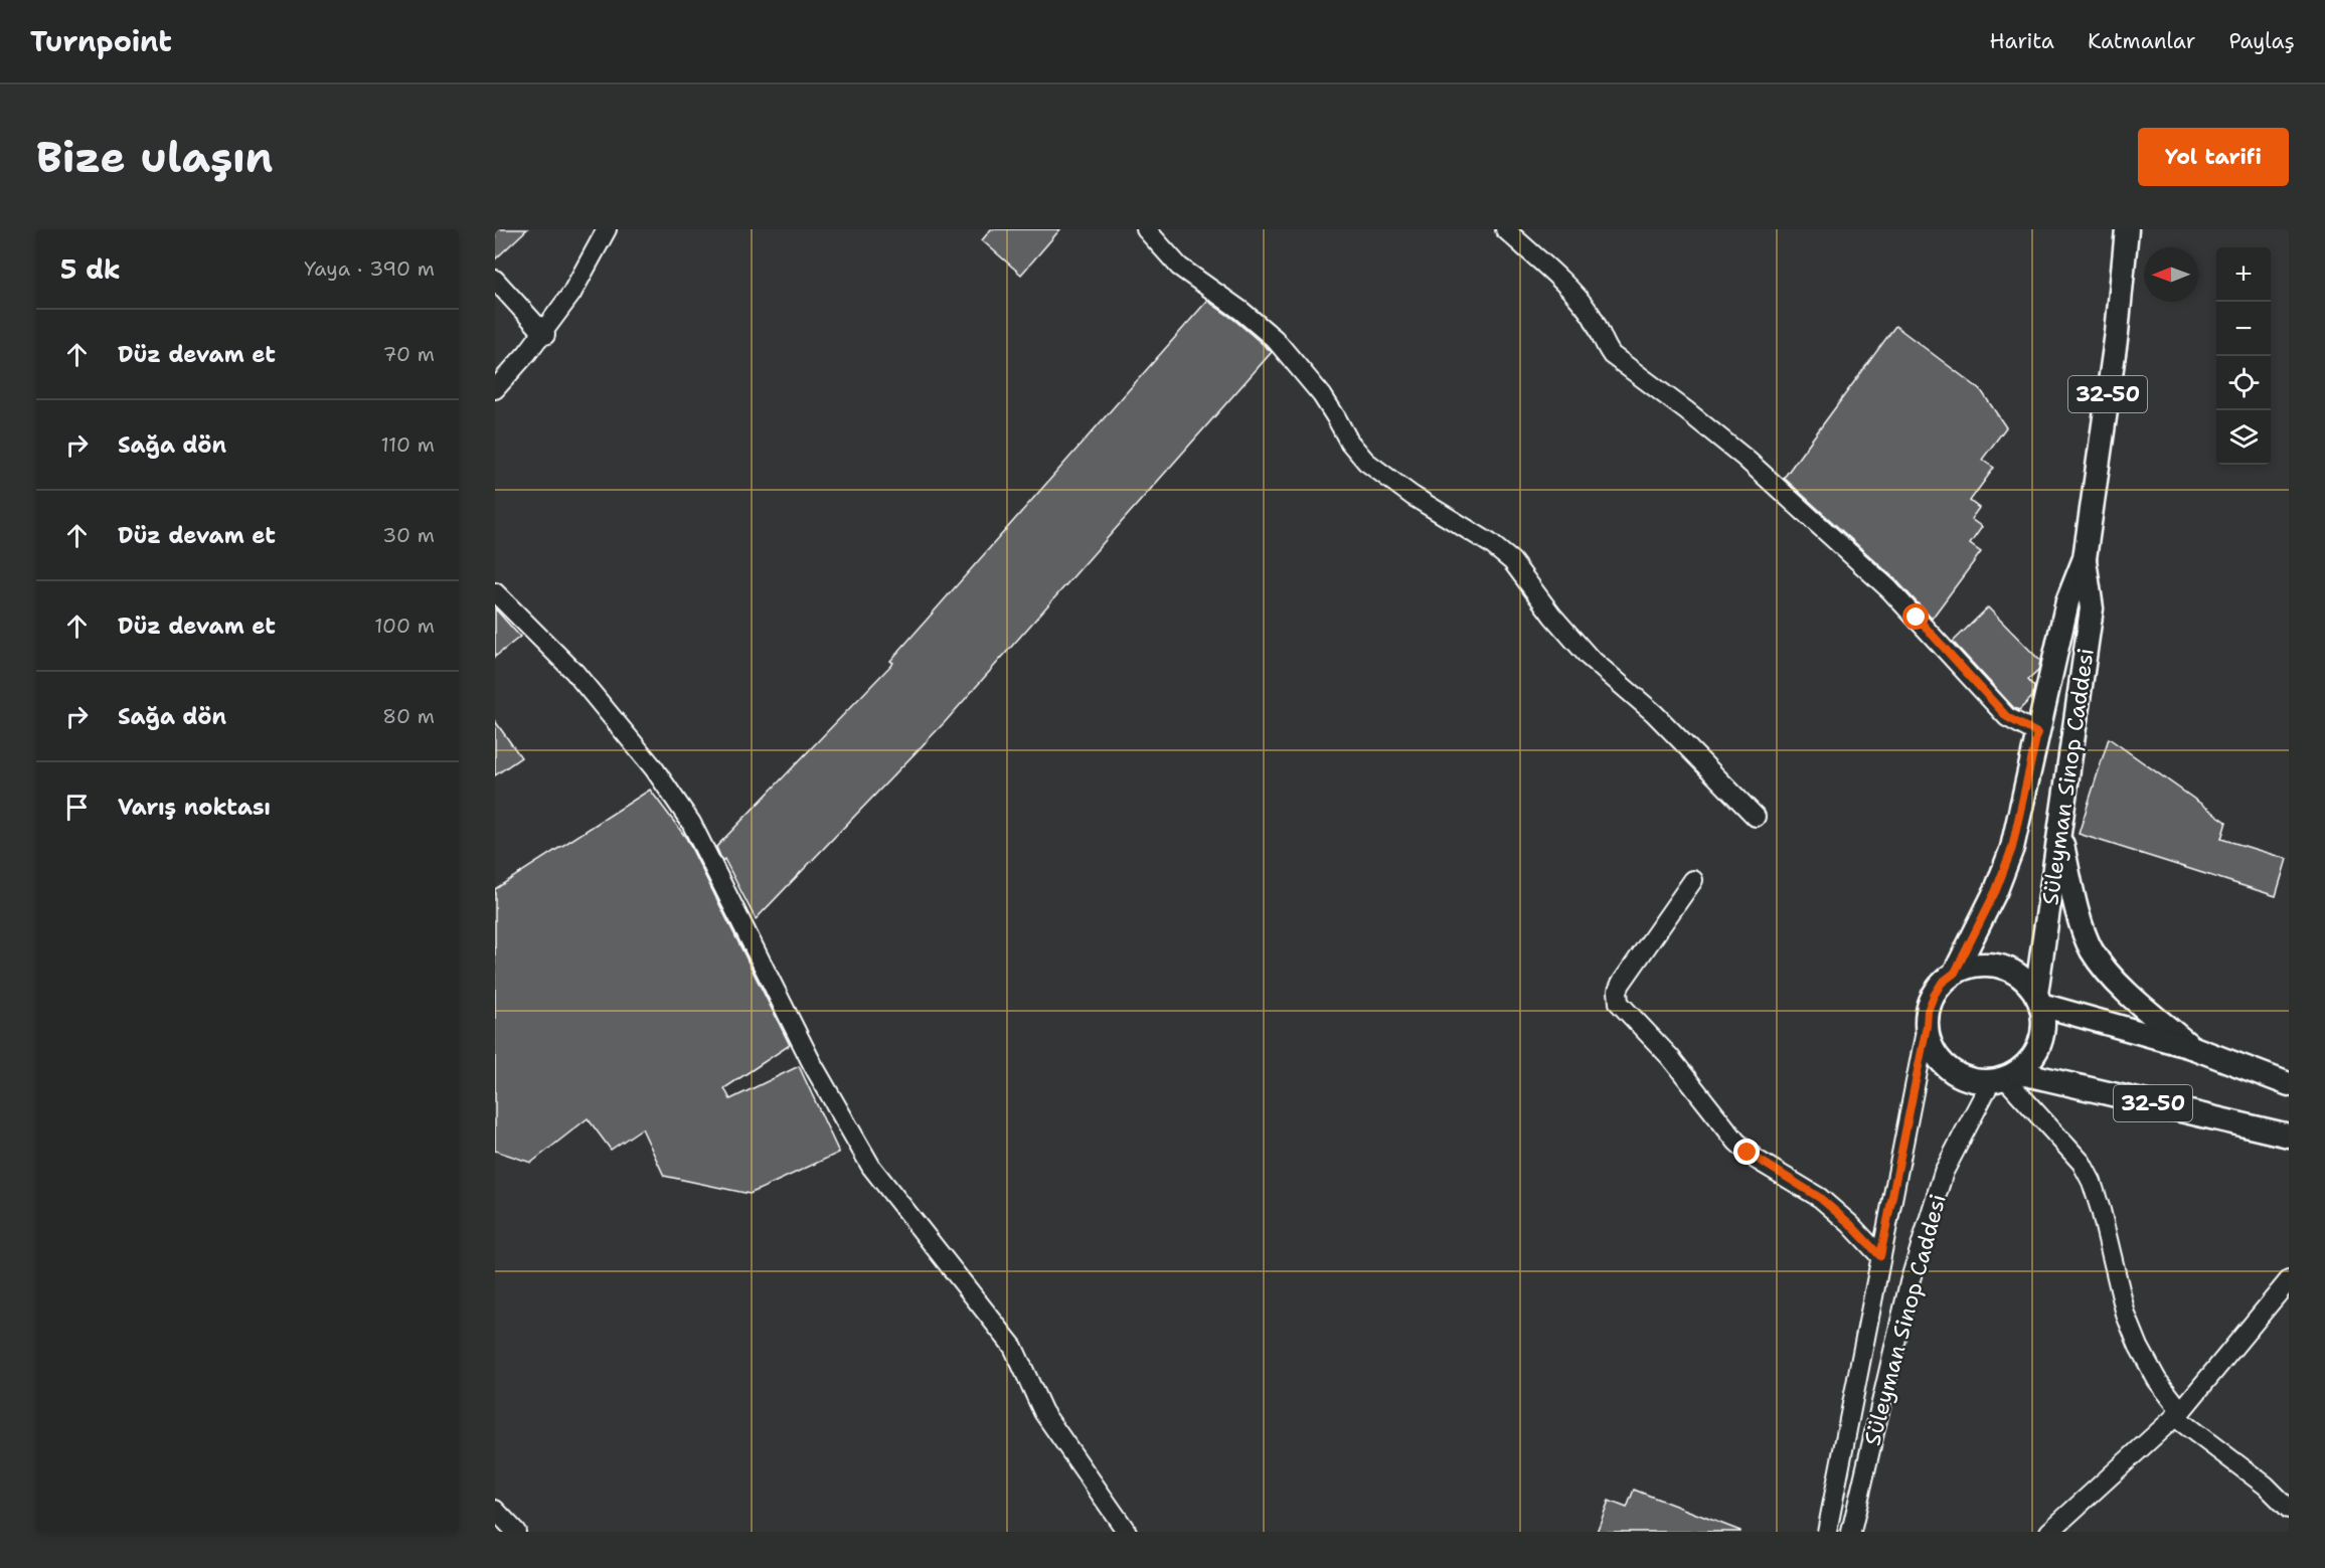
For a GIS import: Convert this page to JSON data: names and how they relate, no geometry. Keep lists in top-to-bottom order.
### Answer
{
  "streets": {
    "main road": ["32-50", "Süleyman Sinop Caddesi"]
  },
  "crossings": [
    ["32-50", "Süleyman Sinop Caddesi"]
  ],
  "north": "left",
  "page": {
    "header": "Turnpoint",
    "nav": ["Harita", "Katmanlar", "Paylaş"],
    "buttons": "Yol tarifi",
    "title": "Bize ulaşın",
    "heading": ["5 dk", "Yaya · 390 m"],
    "map_buttons": ["+", "−"],
    "list": [
      ["Düz devam et", "70 m"],
      ["Sağa dön", "110 m"],
      ["Düz devam et", "30 m"],
      ["Düz devam et", "100 m"],
      ["Sağa dön", "80 m"],
      "Varış noktası"
    ]
  }
}
